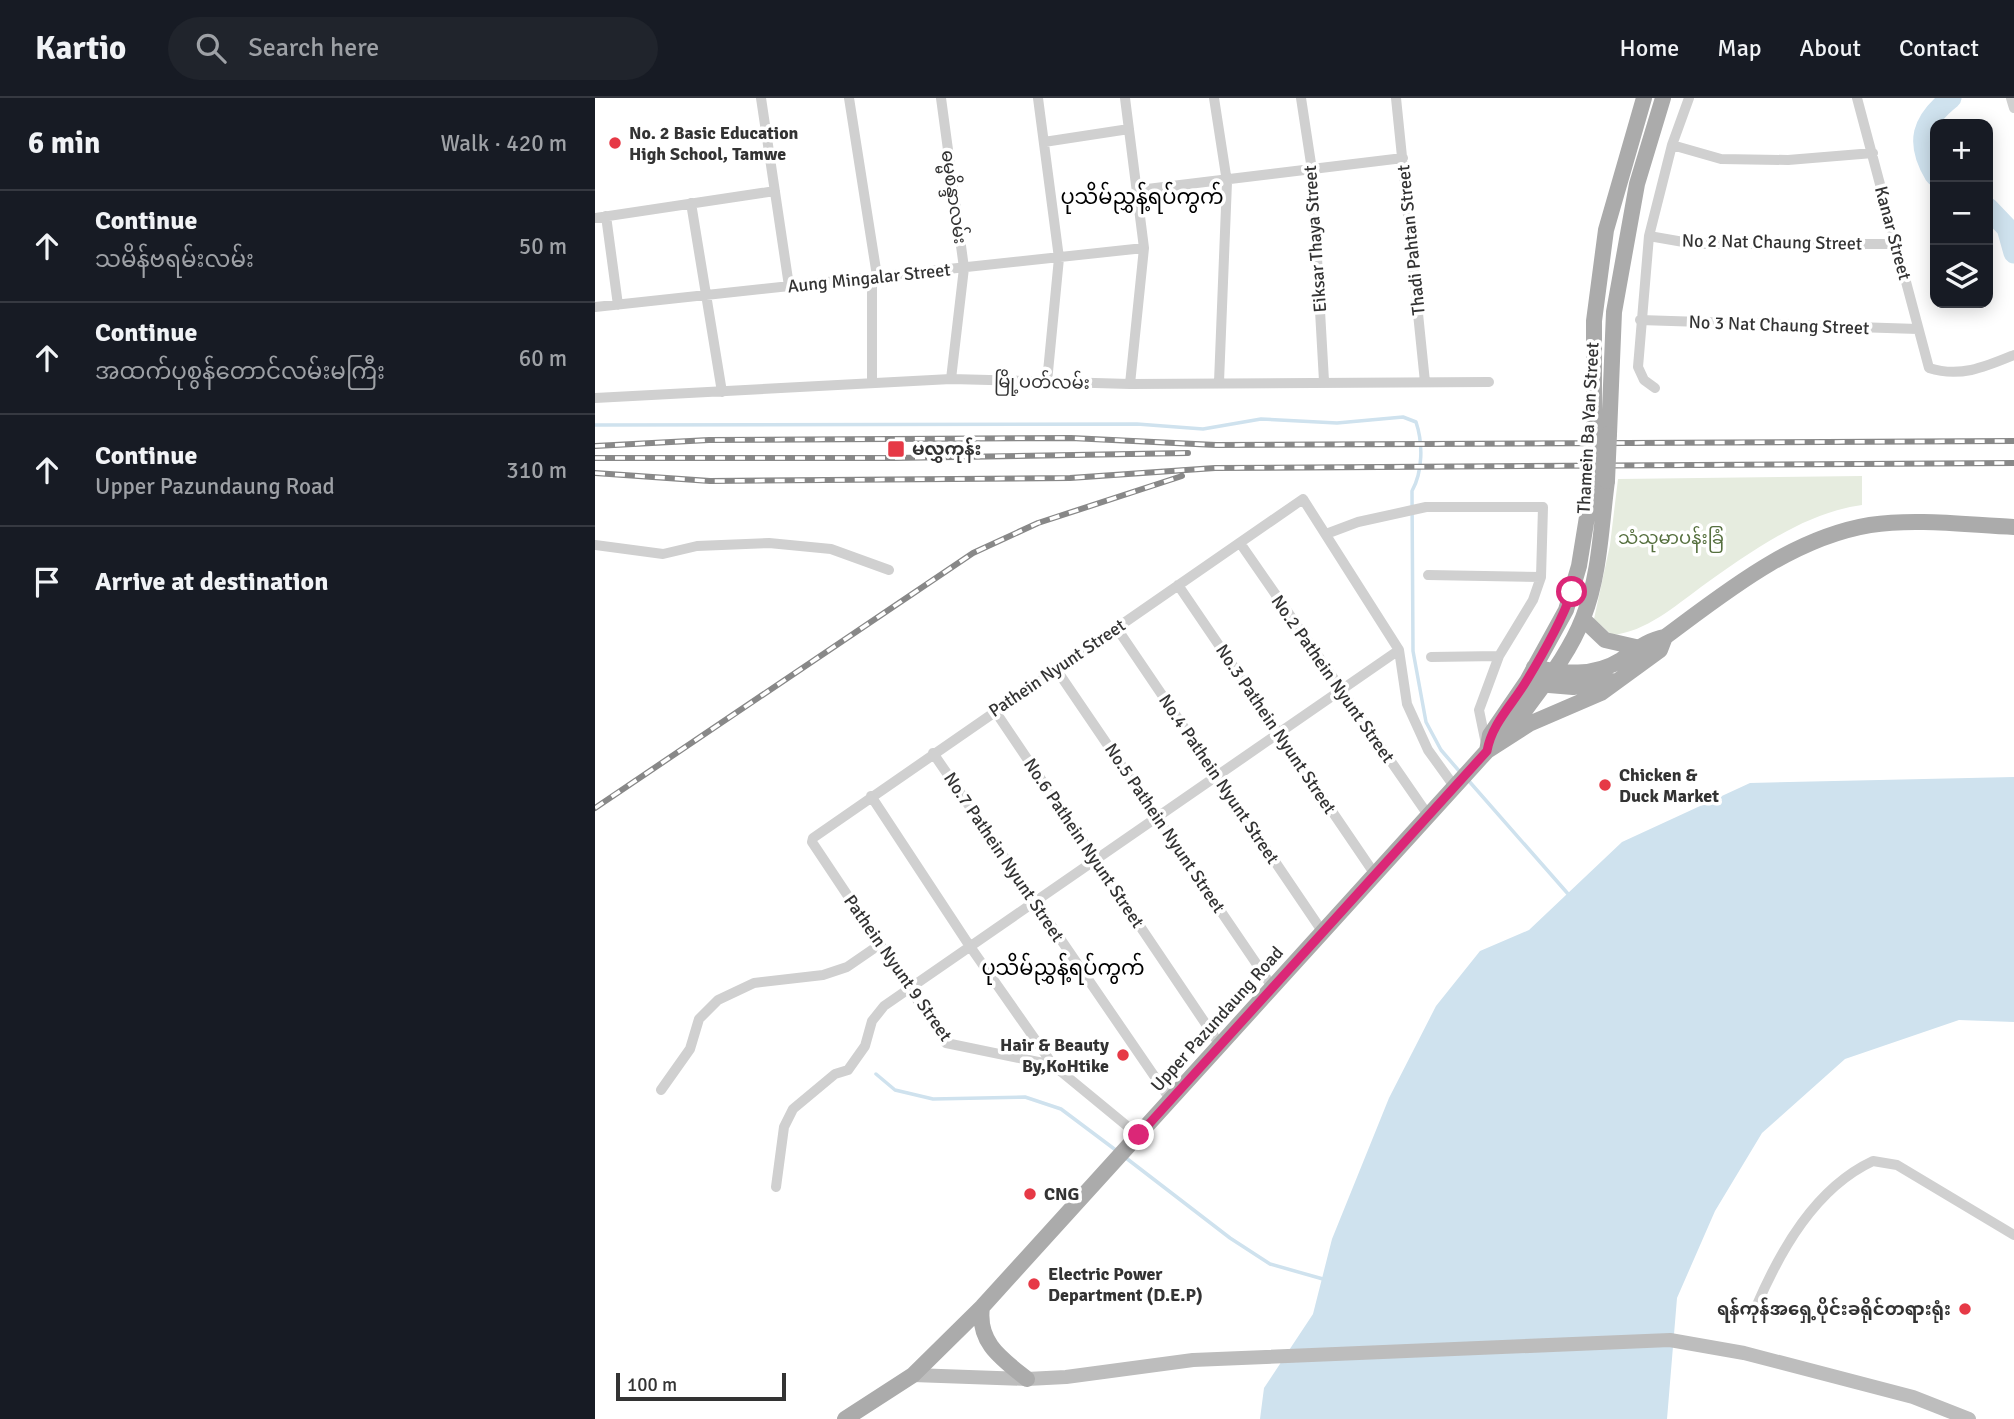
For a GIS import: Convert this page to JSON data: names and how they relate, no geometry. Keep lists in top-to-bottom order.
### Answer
{
  "streets": {
    "main road": ["Thamein Ba Yan Street", "Upper Pazundaung Road"],
    "street": [
      "ဓမ္မစိန္ဒာလမ်း",
      "Kanar Street",
      "Eiksar Thaya Street",
      "Thadi Pahtan Street",
      "No 2 Nat Chaung Street",
      "Aung Mingalar Street",
      "No 3 Nat Chaung Street",
      "မြို့ပတ်လမ်း",
      "Pathein Nyunt Street",
      "No.2 Pathein Nyunt Street",
      "No.3 Pathein Nyunt Street",
      "No.4 Pathein Nyunt Street",
      "No.5 Pathein Nyunt Street",
      "No.6 Pathein Nyunt Street",
      "No.7 Pathein Nyunt Street",
      "Pathein Nyunt 9 Street"
    ]
  },
  "crossings": [
    ["ဓမ္မစိန္ဒာလမ်း", "Aung Mingalar Street"],
    ["ဓမ္မစိန္ဒာလမ်း", "မြို့ပတ်လမ်း"],
    ["Kanar Street", "No 2 Nat Chaung Street"],
    ["Kanar Street", "No 3 Nat Chaung Street"],
    ["Eiksar Thaya Street", "မြို့ပတ်လမ်း"],
    ["Thadi Pahtan Street", "မြို့ပတ်လမ်း"],
    ["Pathein Nyunt Street", "No.2 Pathein Nyunt Street"],
    ["Pathein Nyunt Street", "No.3 Pathein Nyunt Street"],
    ["Pathein Nyunt Street", "No.4 Pathein Nyunt Street"],
    ["Pathein Nyunt Street", "No.5 Pathein Nyunt Street"],
    ["Pathein Nyunt Street", "No.6 Pathein Nyunt Street"],
    ["Pathein Nyunt Street", "No.7 Pathein Nyunt Street"],
    ["Pathein Nyunt Street", "Pathein Nyunt 9 Street"],
    ["No.2 Pathein Nyunt Street", "Upper Pazundaung Road"],
    ["No.3 Pathein Nyunt Street", "Upper Pazundaung Road"],
    ["No.4 Pathein Nyunt Street", "Upper Pazundaung Road"],
    ["No.5 Pathein Nyunt Street", "Upper Pazundaung Road"],
    ["No.6 Pathein Nyunt Street", "Upper Pazundaung Road"],
    ["No.7 Pathein Nyunt Street", "Upper Pazundaung Road"]
  ],
  "districts": ["ပုသိမ်ညွှန့်ရပ်ကွက်", "ပုသိမ်ညွှန့်ရပ်ကွက်"],
  "parks": ["သံသုမာပန်းခြံ"],
  "places": {
    "other": [
      "No. 2 Basic Education High School, Tamwe",
      "Chicken & Duck Market",
      "Hair & Beauty By,KoHtike",
      "CNG",
      "Electric Power Department (D.E.P)",
      "ရန်ကုန်အရှေ့ပိုင်းခရိုင်တရားရုံး"
    ],
    "transit": ["မလွှကုန်း"]
  },
  "scale_bar": "100 m",
  "page": {
    "header": "Kartio",
    "search": "Search here",
    "nav": [
      "Home",
      "Map",
      "About",
      "Contact"
    ],
    "heading": ["6 min", "Walk · 420 m"],
    "map_buttons": ["+", "−"],
    "list": [
      ["Continue", "သမိန်ဗရမ်းလမ်း", "50 m"],
      ["Continue", "အထက်ပုစွန်တောင်လမ်းမကြီး", "60 m"],
      ["Continue", "Upper Pazundaung Road", "310 m"],
      "Arrive at destination"
    ],
    "scale": "100 m"
  }
}
